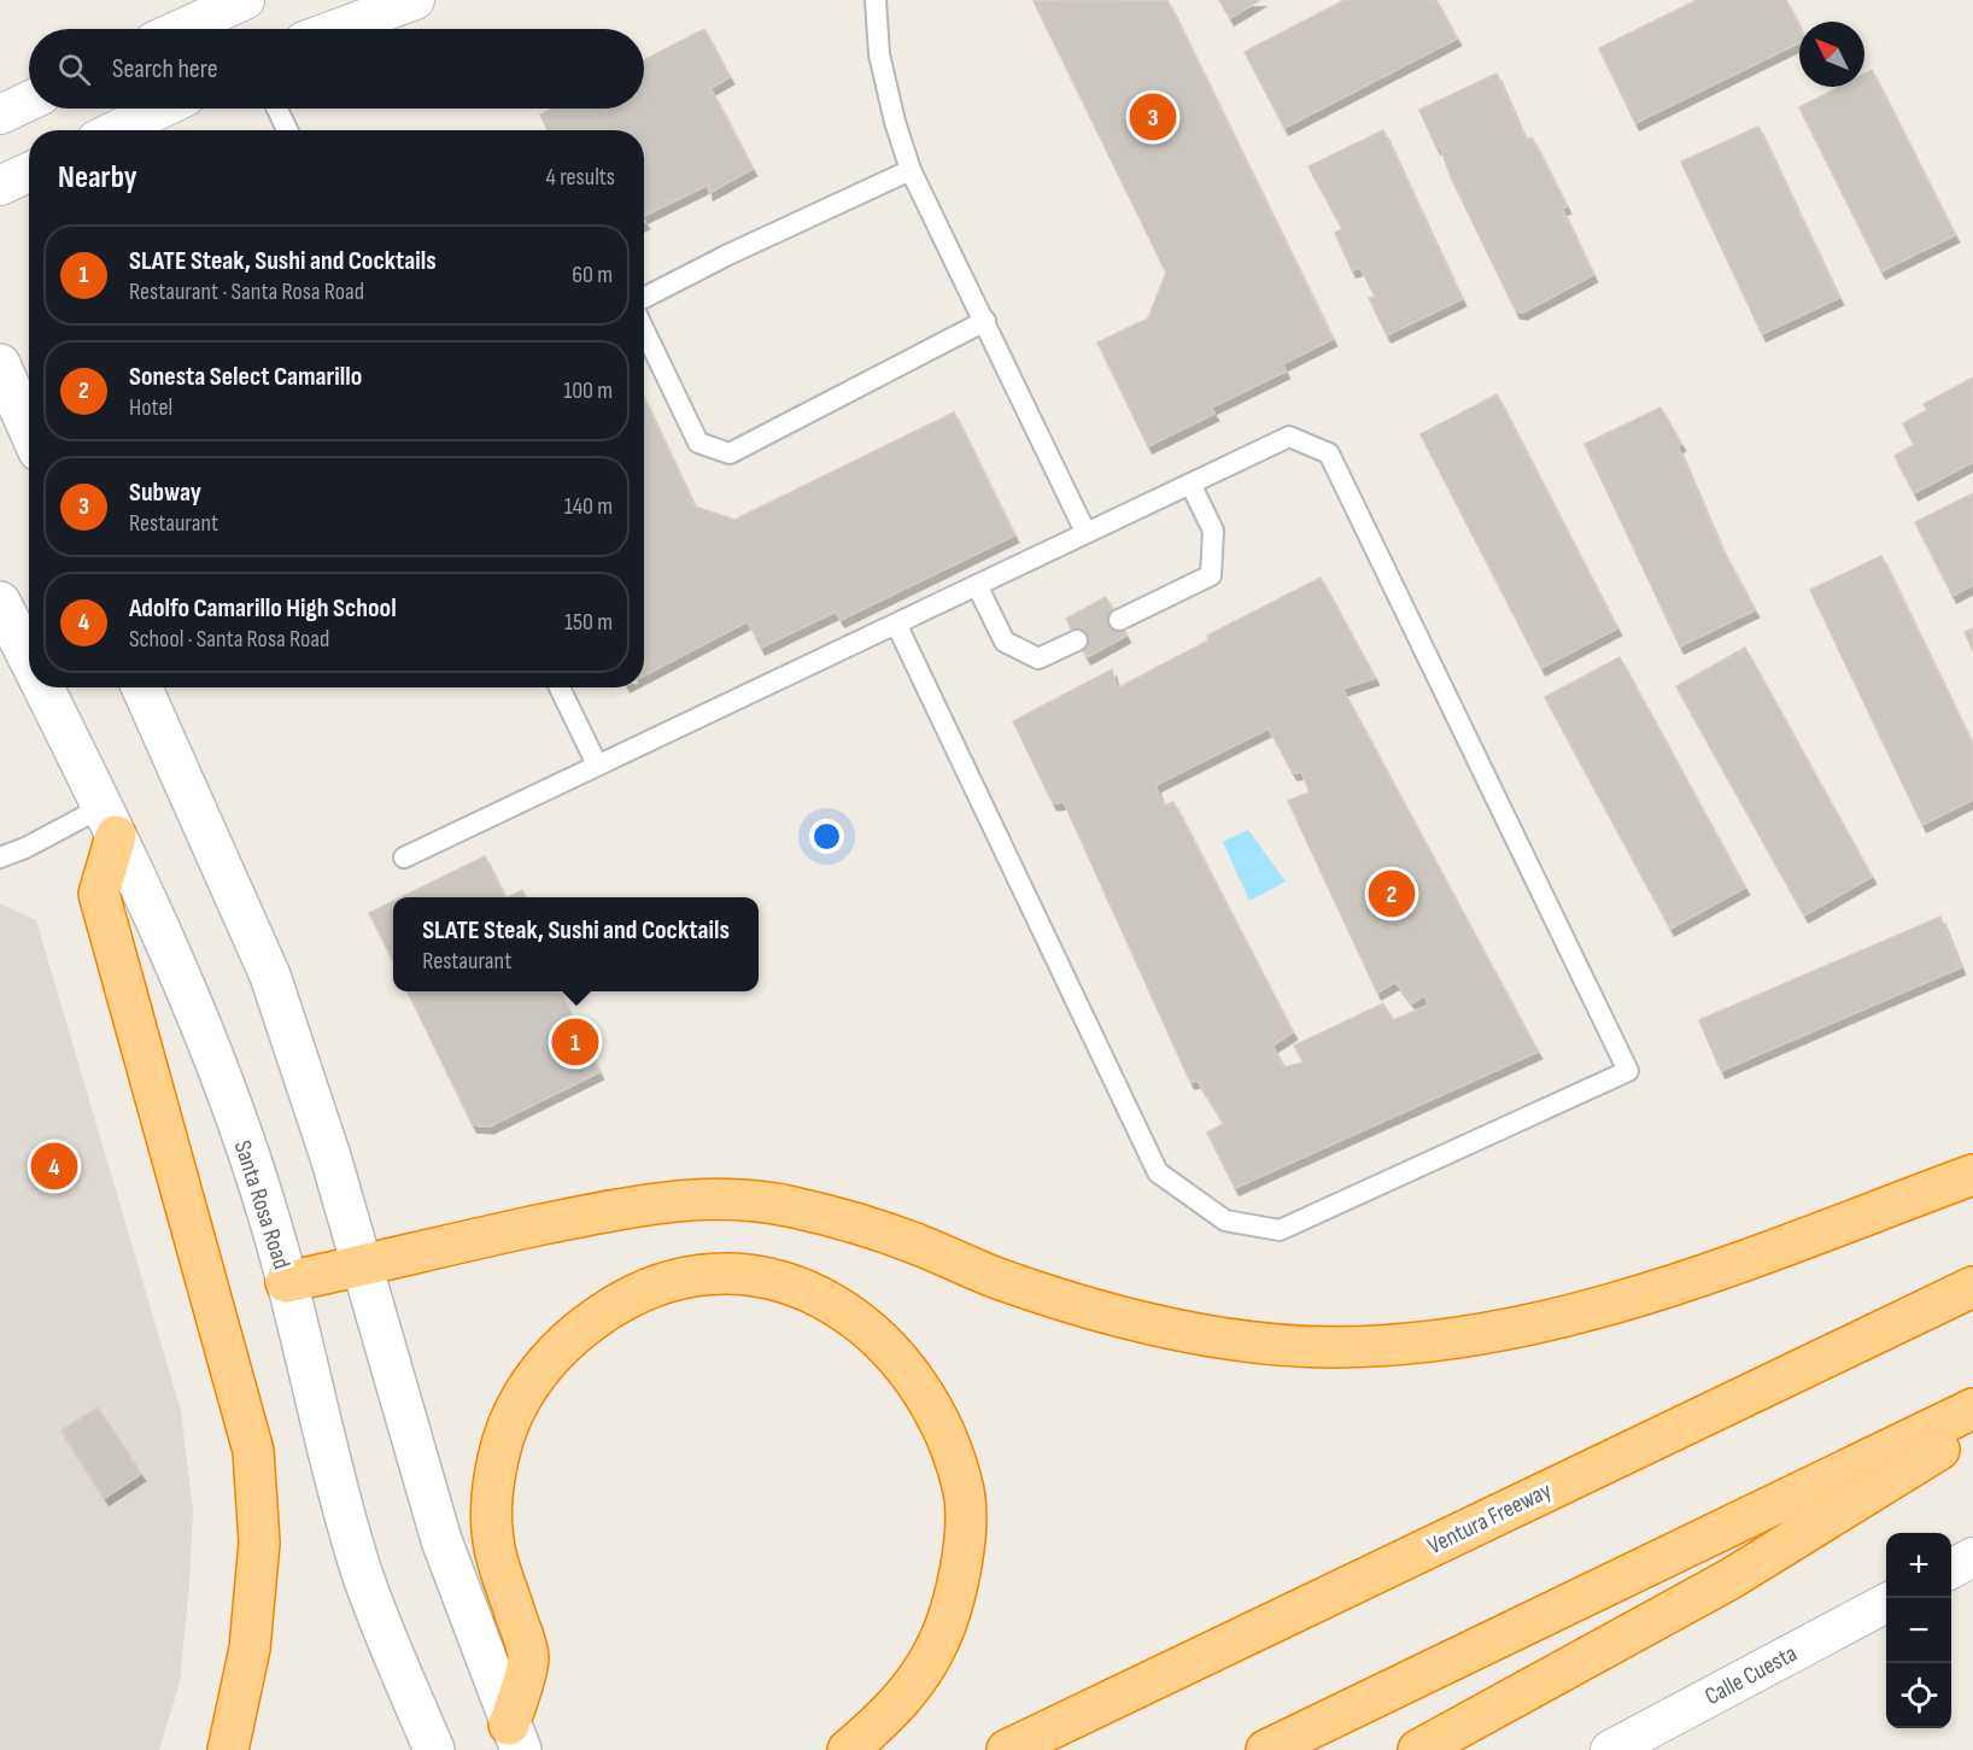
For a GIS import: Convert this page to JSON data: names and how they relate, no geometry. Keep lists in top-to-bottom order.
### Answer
{
  "streets": {
    "highway": ["Ventura Freeway"],
    "main road": ["Santa Rosa Road"],
    "street": ["Calle Cuesta"]
  },
  "north": "top left",
  "page": {
    "search": "Search here",
    "pins": [
      "3",
      "2",
      "1",
      "4"
    ],
    "heading": ["Nearby", "4 results"],
    "list": [
      {
        "mark": "1",
        "name": "SLATE Steak, Sushi and Cocktails",
        "note": "Restaurant · Santa Rosa Road",
        "value": "60 m"
      },
      {
        "mark": "2",
        "name": "Sonesta Select Camarillo",
        "note": "Hotel",
        "value": "100 m"
      },
      {
        "mark": "3",
        "name": "Subway",
        "note": "Restaurant",
        "value": "140 m"
      },
      {
        "mark": "4",
        "name": "Adolfo Camarillo High School",
        "note": "School · Santa Rosa Road",
        "value": "150 m"
      }
    ],
    "popup": ["SLATE Steak, Sushi and Cocktails", "Restaurant"],
    "map_buttons": ["+", "−"]
  }
}
